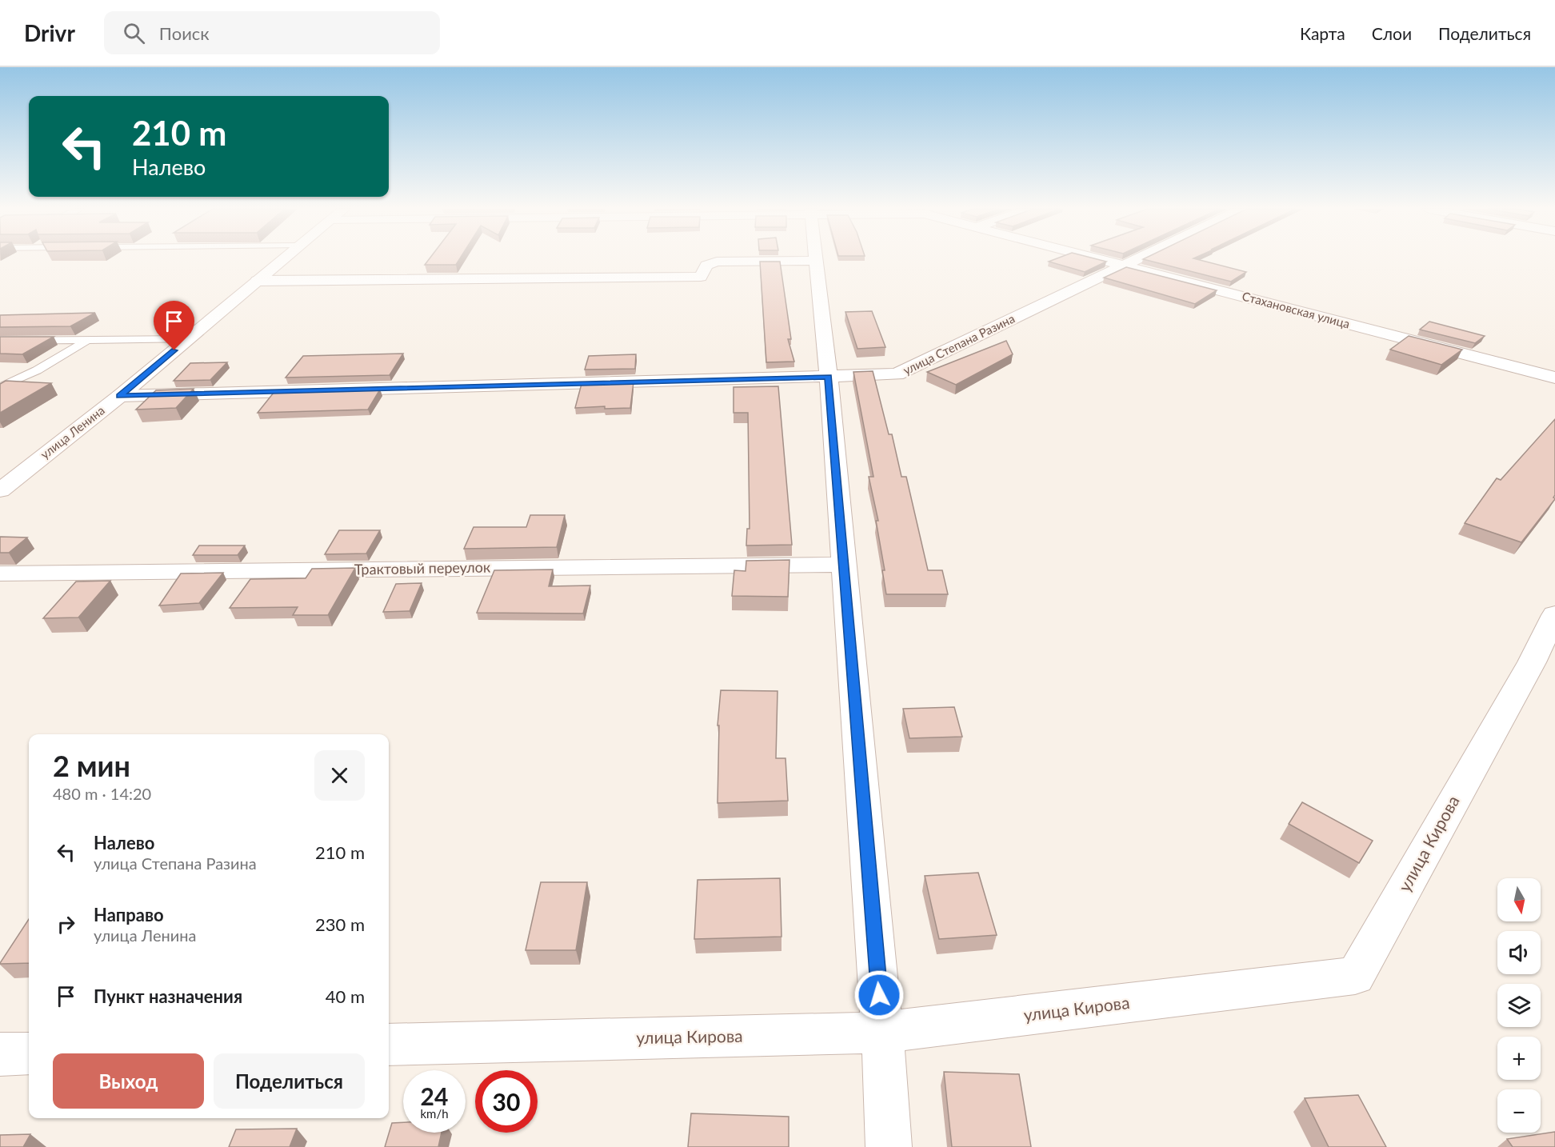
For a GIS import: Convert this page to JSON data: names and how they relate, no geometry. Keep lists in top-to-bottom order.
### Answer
{
  "streets": {
    "street": [
      "Стахановская улица",
      "улица Степана Разина",
      "улица Ленина",
      "Трактовый переулок",
      "улица Кирова"
    ]
  },
  "crossings": [
    ["Стахановская улица", "улица Степана Разина"],
    ["улица Степана Разина", "улица Ленина"]
  ],
  "north": "bottom",
  "page": {
    "header": "Drivr",
    "search": "Поиск",
    "nav": ["Карта", "Слои", "Поделиться"],
    "turn": ["210 m", "Налево"],
    "heading": ["2 мин", "480 m · 14:20"],
    "list": [
      {
        "name": "Налево",
        "note": "улица Степана Разина",
        "value": "210 m"
      },
      {
        "name": "Направо",
        "note": "улица Ленина",
        "value": "230 m"
      },
      {
        "name": "Пункт назначения",
        "value": "40 m"
      }
    ],
    "map_buttons": ["+", "−"],
    "buttons": ["Выход", "Поделиться"],
    "speed": "24 km/h",
    "limit": "30"
  }
}
